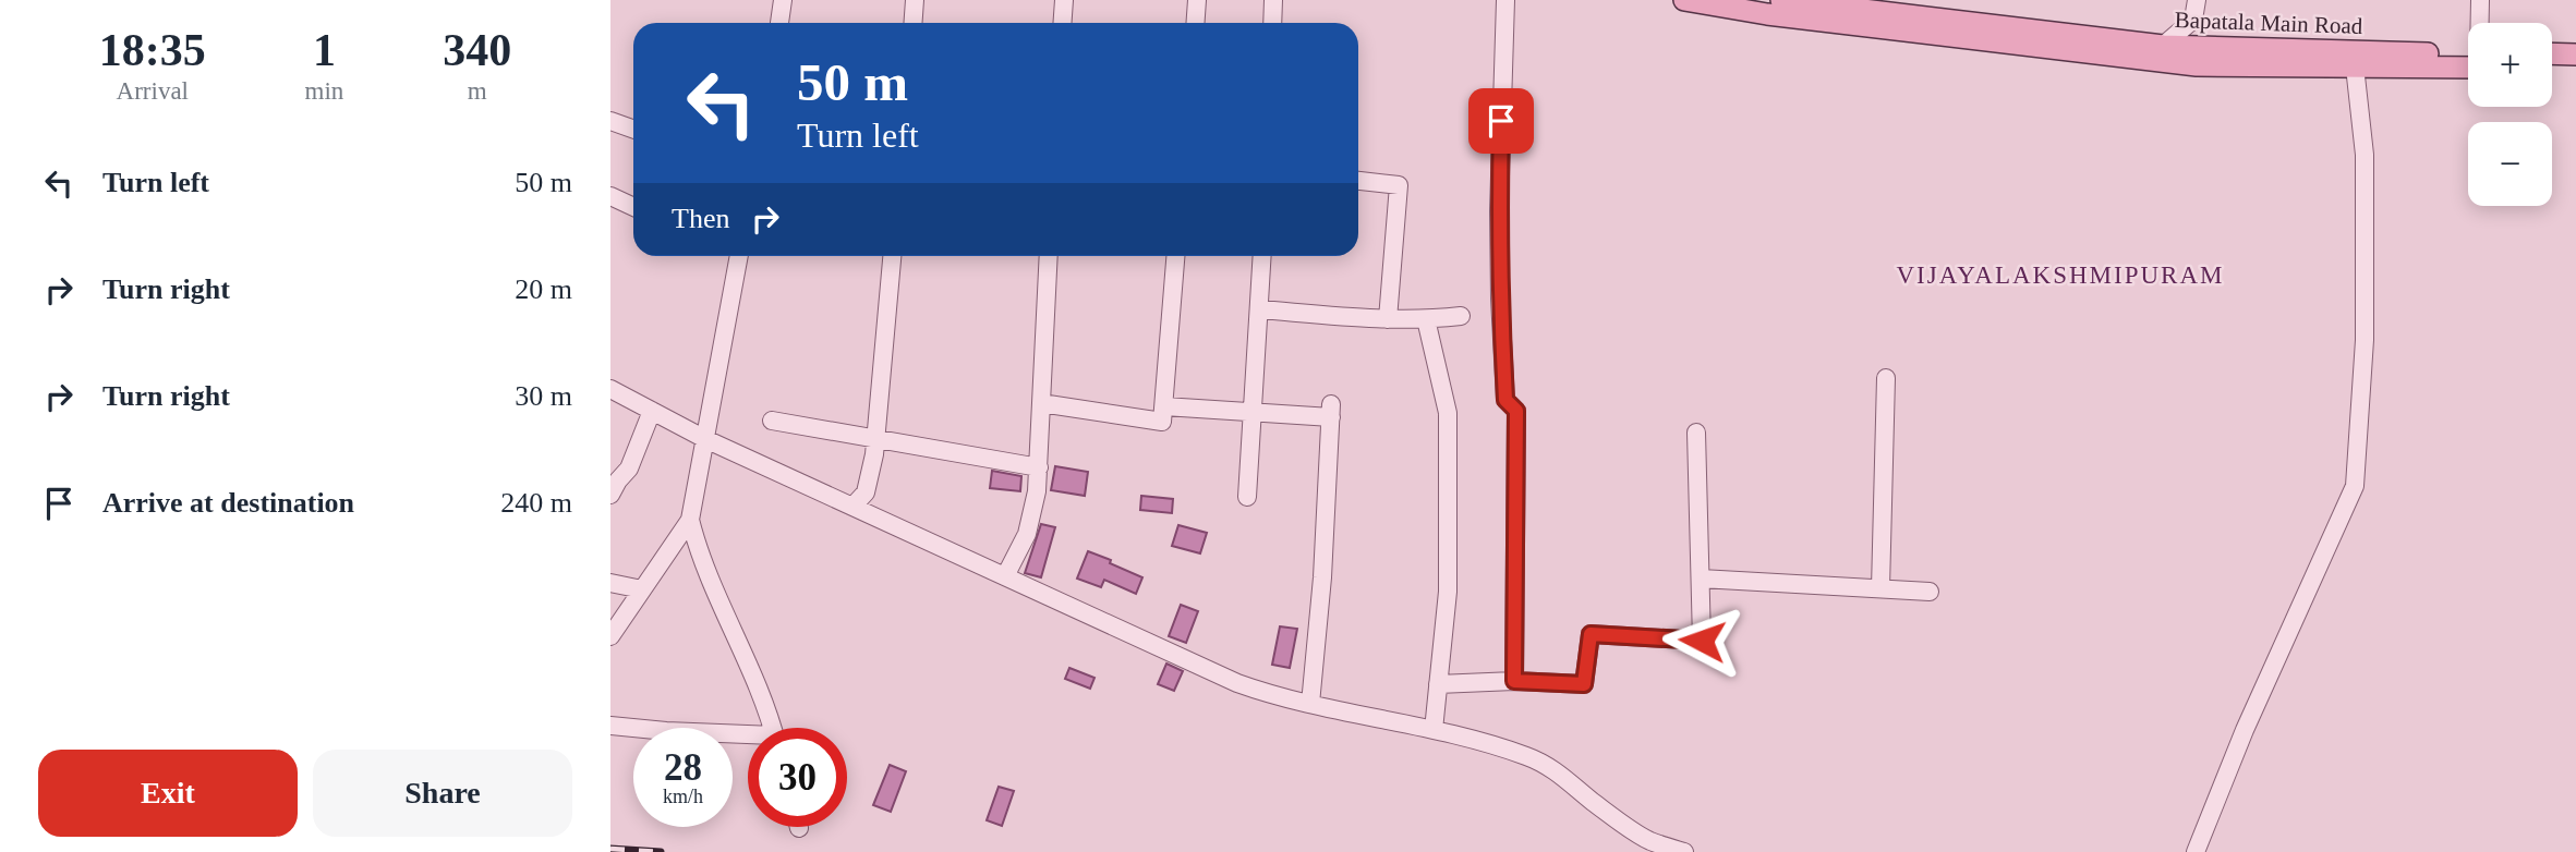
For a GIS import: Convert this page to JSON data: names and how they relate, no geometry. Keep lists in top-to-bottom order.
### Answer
{
  "streets": {
    "main road": ["Bapatala Main Road"]
  },
  "districts": ["VIJAYALAKSHMIPURAM"],
  "page": {
    "eta": [
      "18:35",
      "Arrival",
      "1",
      "min",
      "340",
      "m"
    ],
    "map_buttons": ["+", "−"],
    "turn": ["50 m", "Turn left"],
    "list": [
      {
        "name": "Turn left",
        "value": "50 m"
      },
      {
        "name": "Turn right",
        "value": "20 m"
      },
      {
        "name": "Turn right",
        "value": "30 m"
      },
      {
        "name": "Arrive at destination",
        "value": "240 m"
      }
    ],
    "then": "Then",
    "speed": "28 km/h",
    "limit": "30",
    "buttons": ["Exit", "Share"]
  }
}
